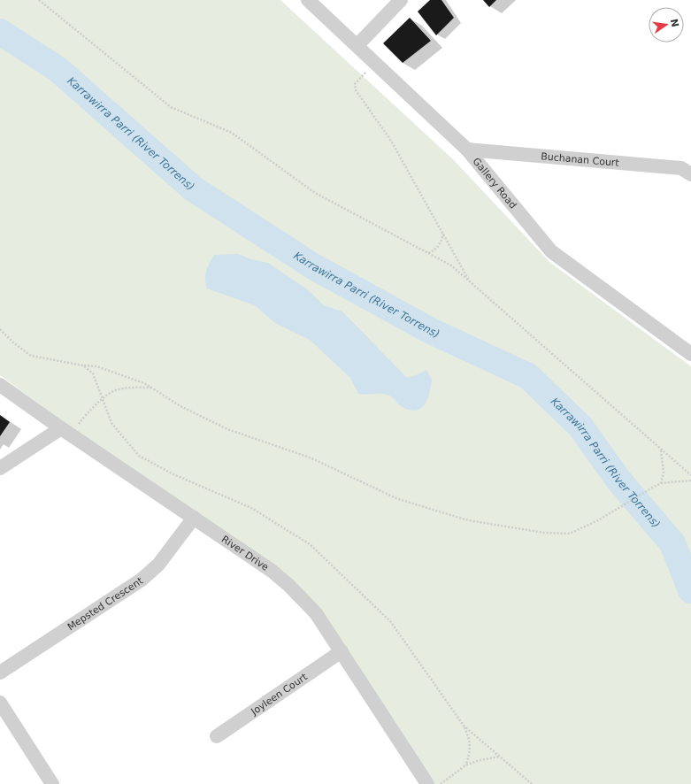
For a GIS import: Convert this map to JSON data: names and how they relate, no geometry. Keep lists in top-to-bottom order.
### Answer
{
  "streets": {
    "street": [
      "Buchanan Court",
      "Gallery Road",
      "River Drive",
      "Mepsted Crescent",
      "Joyleen Court"
    ]
  },
  "crossings": [
    ["Buchanan Court", "Gallery Road"],
    ["River Drive", "Mepsted Crescent"],
    ["River Drive", "Joyleen Court"]
  ],
  "water": ["Karrawirra Parri (River Torrens)"],
  "north": "right"
}
